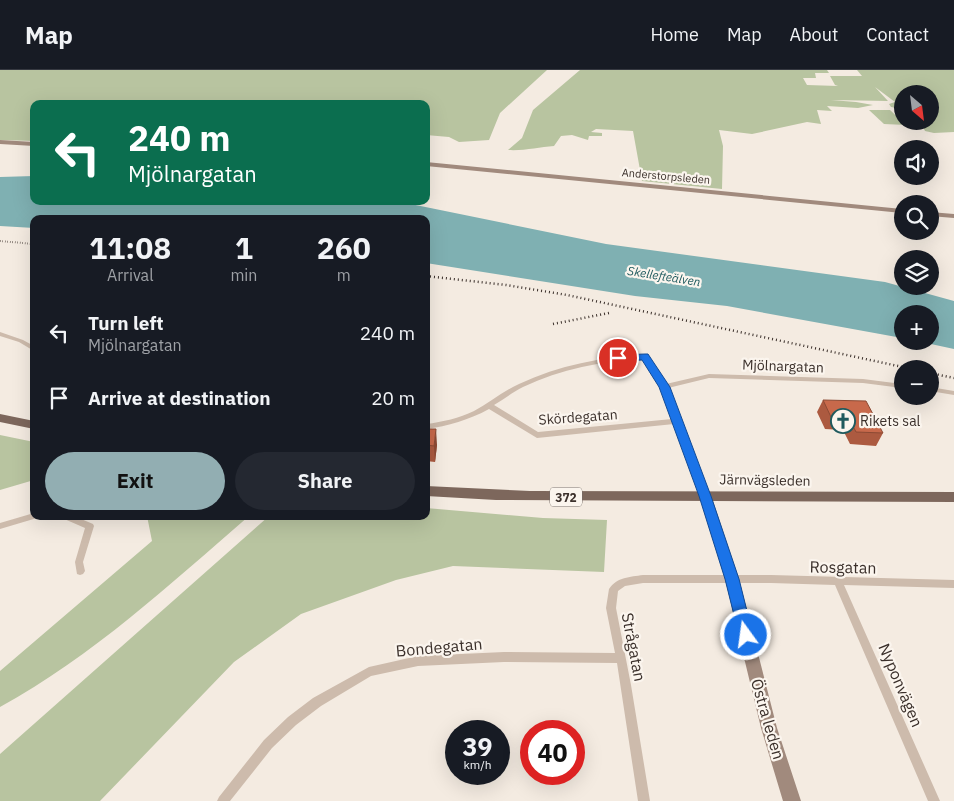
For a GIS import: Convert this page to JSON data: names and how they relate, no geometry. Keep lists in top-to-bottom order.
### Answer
{
  "streets": {
    "main road": [
      "Anderstorpsleden",
      "Järnvägsleden",
      "372",
      "Östra leden"
    ],
    "street": [
      "Mjölnargatan",
      "Skördegatan",
      "Rosgatan",
      "Bondegatan",
      "Strågatan",
      "Nyponvägen"
    ]
  },
  "crossings": [
    ["Mjölnargatan", "Östra leden"],
    ["Skördegatan", "Östra leden"],
    ["Järnvägsleden", "Östra leden"],
    ["Rosgatan", "Strågatan"],
    ["Rosgatan", "Nyponvägen"],
    ["Rosgatan", "Östra leden"],
    ["Bondegatan", "Strågatan"],
    ["Strågatan", "Östra leden"]
  ],
  "water": ["Skellefteälven"],
  "places": {
    "church": ["Rikets sal"]
  },
  "north": "bottom right",
  "page": {
    "header": "Map",
    "nav": [
      "Home",
      "Map",
      "About",
      "Contact"
    ],
    "map_buttons": ["+", "−"],
    "turn": ["240 m", "Mjölnargatan"],
    "eta": [
      "11:08",
      "Arrival",
      "1",
      "min",
      "260",
      "m"
    ],
    "list": [
      {
        "name": "Turn left",
        "note": "Mjölnargatan",
        "value": "240 m"
      },
      {
        "name": "Arrive at destination",
        "value": "20 m"
      }
    ],
    "buttons": ["Exit", "Share"],
    "speed": "39 km/h",
    "limit": "40"
  }
}
